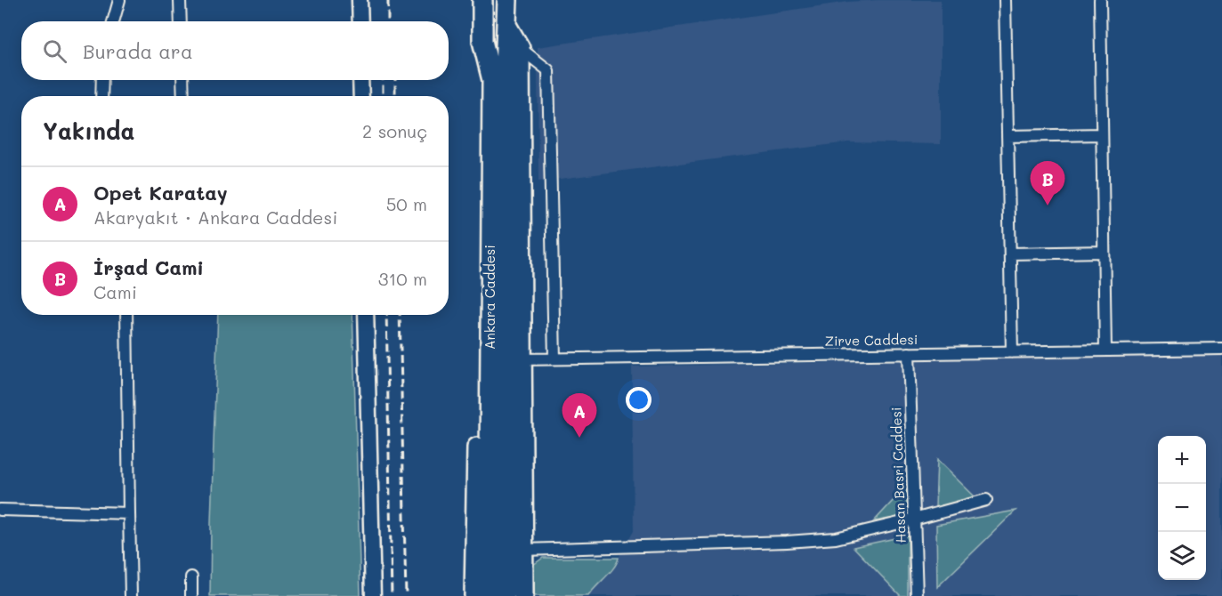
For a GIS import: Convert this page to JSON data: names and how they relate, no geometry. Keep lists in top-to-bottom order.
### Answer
{
  "streets": {
    "highway": ["Ankara Caddesi"],
    "street": ["Zirve Caddesi", "Hasan Basri Caddesi"]
  },
  "crossings": [
    ["Zirve Caddesi", "Hasan Basri Caddesi"]
  ],
  "page": {
    "search": "Burada ara",
    "heading": ["Yakında", "2 sonuç"],
    "pins": ["B", "A"],
    "list": [
      {
        "mark": "A",
        "name": "Opet Karatay",
        "note": "Akaryakıt · Ankara Caddesi",
        "value": "50 m"
      },
      {
        "mark": "B",
        "name": "İrşad Cami",
        "note": "Cami",
        "value": "310 m"
      }
    ],
    "map_buttons": ["+", "−"]
  }
}
